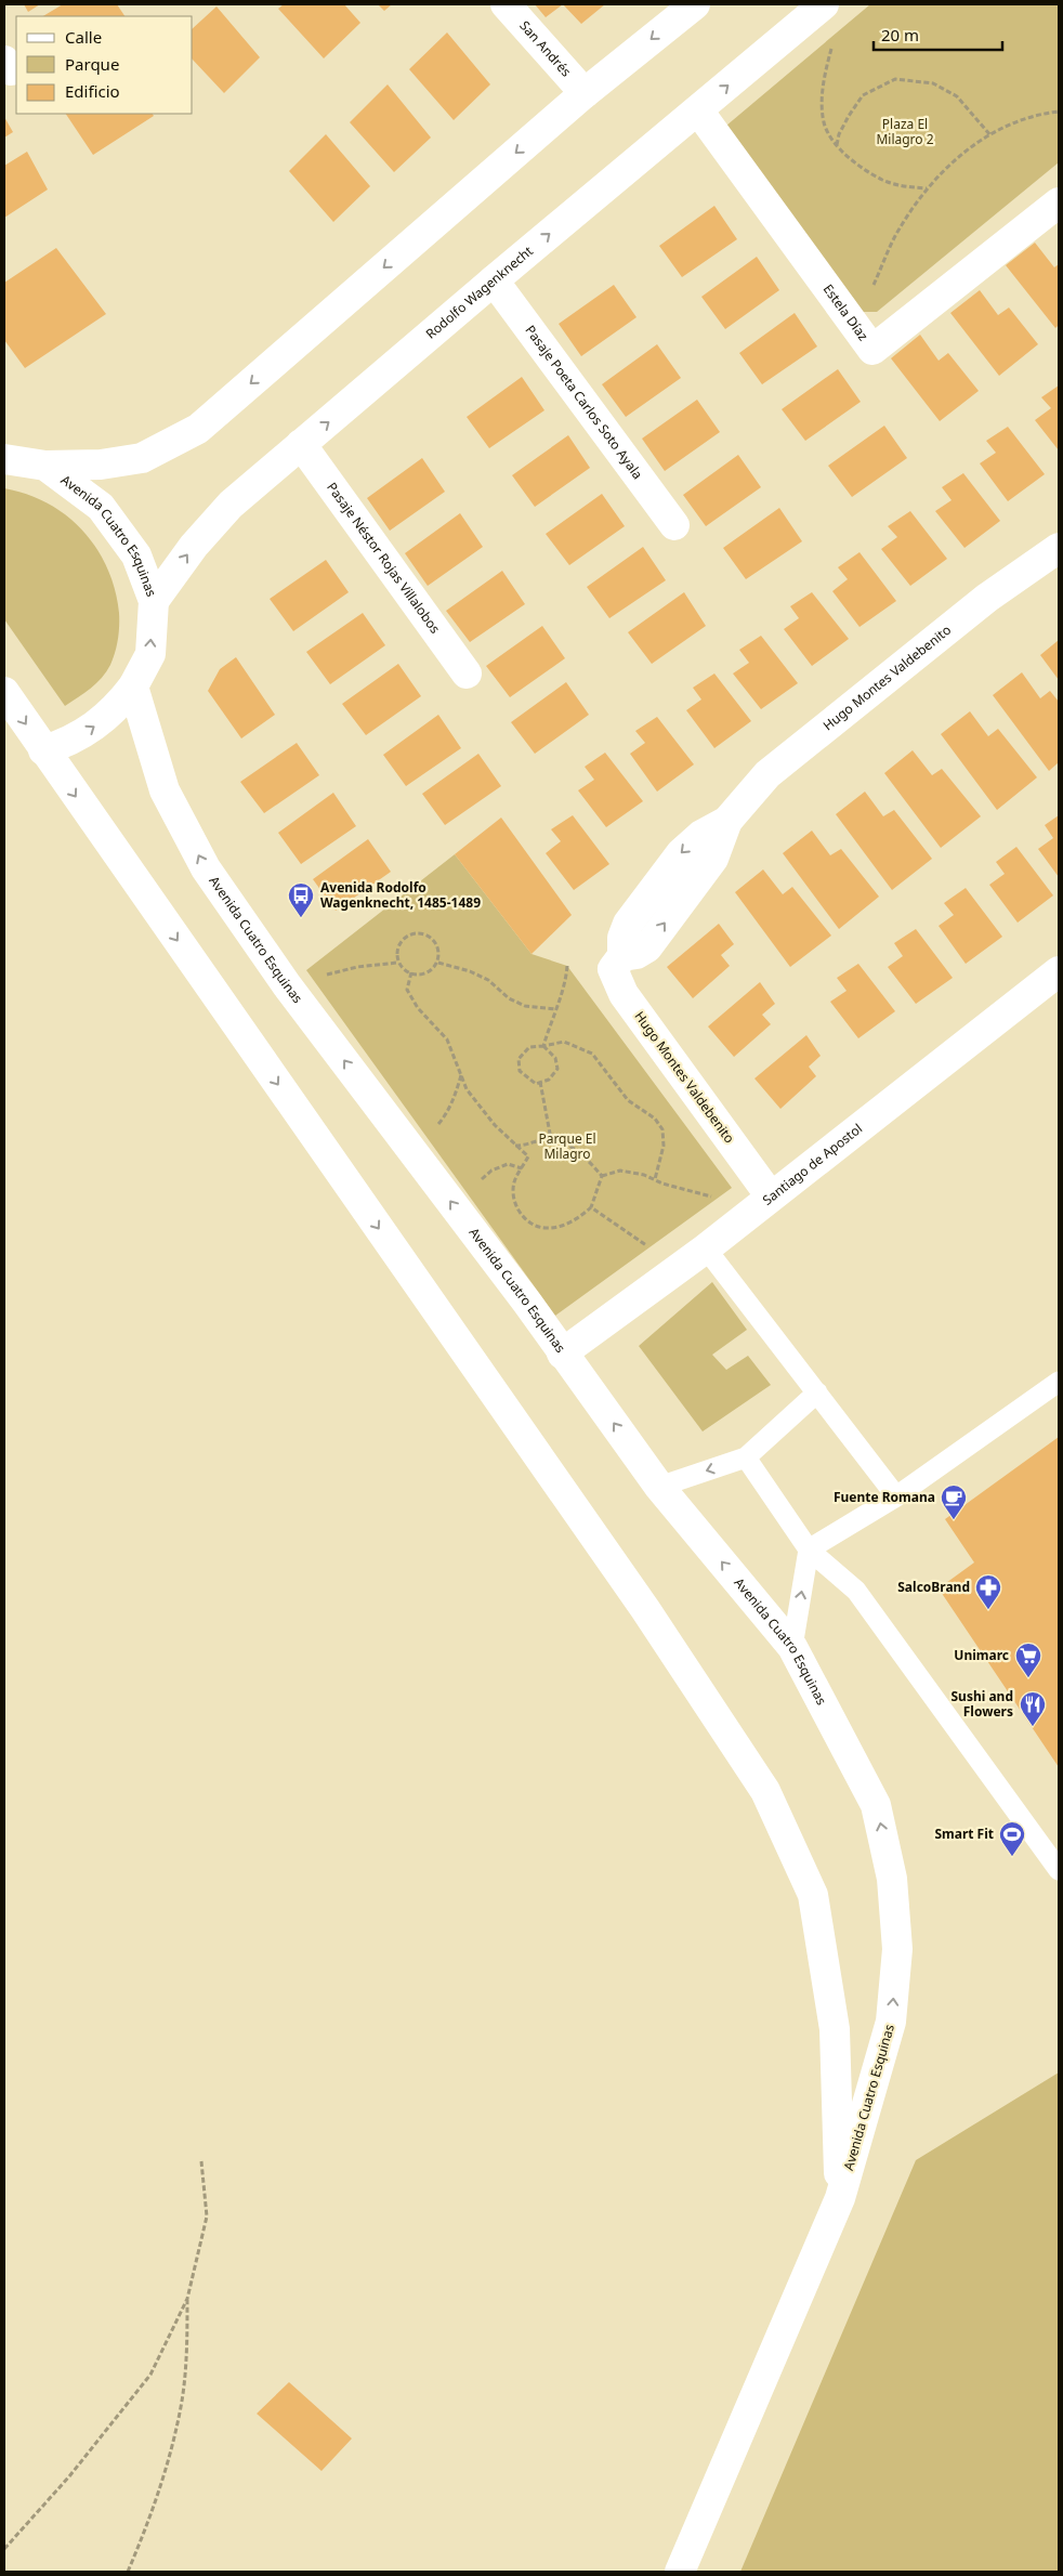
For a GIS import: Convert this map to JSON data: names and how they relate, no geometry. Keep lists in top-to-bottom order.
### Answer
{
  "streets": {
    "street": [
      "San Andrés",
      "Rodolfo Wagenknecht",
      "Estela Díaz",
      "Pasaje Poeta Carlos Soto Ayala",
      "Avenida Cuatro Esquinas",
      "Pasaje Néstor Rojas Villalobos",
      "Hugo Montes Valdebenito",
      "Santiago de Apostol"
    ]
  },
  "crossings": [
    ["Rodolfo Wagenknecht", "Estela Díaz"],
    ["Rodolfo Wagenknecht", "Pasaje Poeta Carlos Soto Ayala"],
    ["Rodolfo Wagenknecht", "Avenida Cuatro Esquinas"],
    ["Rodolfo Wagenknecht", "Pasaje Néstor Rojas Villalobos"],
    ["Avenida Cuatro Esquinas", "Santiago de Apostol"],
    ["Hugo Montes Valdebenito", "Santiago de Apostol"]
  ],
  "parks": ["Plaza El Milagro 2", "Parque El Milagro"],
  "places": {
    "bus stop": ["Avenida Rodolfo Wagenknecht, 1485-1489"],
    "cafe": ["Fuente Romana"],
    "pharmacy": ["SalcoBrand"],
    "supermarket": ["Unimarc"],
    "restaurant": ["Sushi and Flowers"],
    "sports": ["Smart Fit"]
  },
  "legend": ["Calle", "Parque", "Edificio"],
  "scale_bar": "20 m"
}
